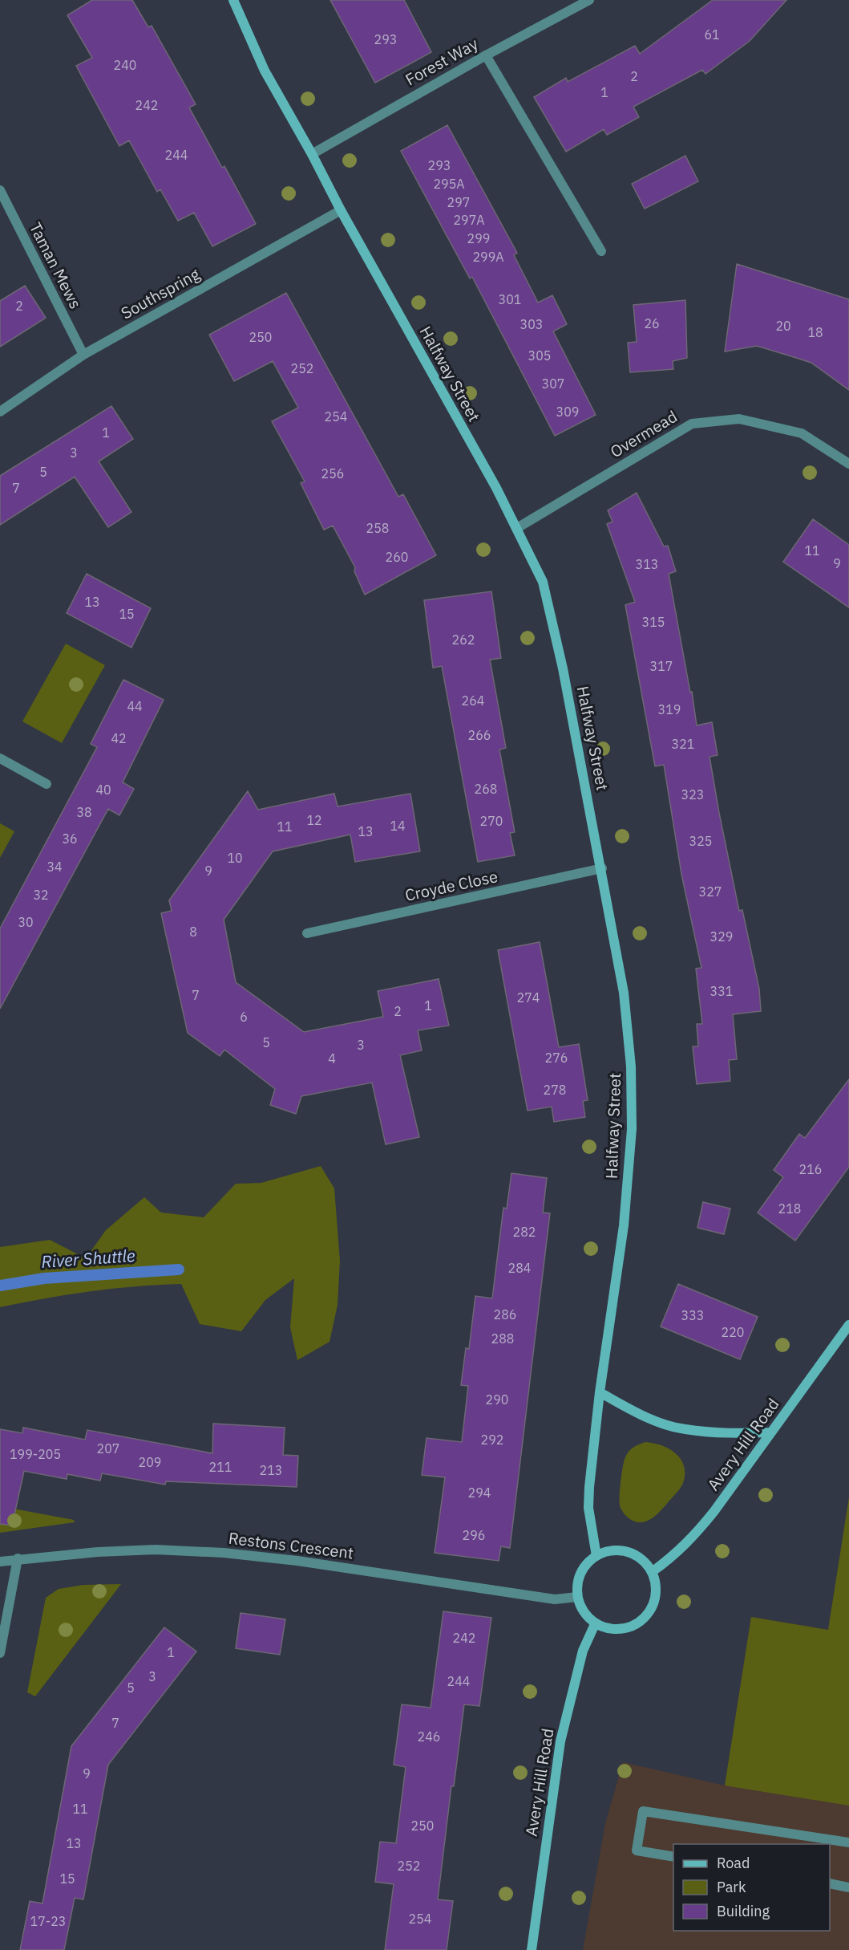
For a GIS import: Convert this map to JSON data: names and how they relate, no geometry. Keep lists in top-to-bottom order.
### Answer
{
  "streets": {
    "main road": ["Halfway Street", "Avery Hill Road"],
    "street": [
      "Forest Way",
      "Taman Mews",
      "Southspring",
      "Overmead",
      "Croyde Close",
      "Restons Crescent"
    ]
  },
  "crossings": [
    ["Forest Way", "Halfway Street"],
    ["Taman Mews", "Southspring"],
    ["Southspring", "Halfway Street"],
    ["Halfway Street", "Overmead"],
    ["Halfway Street", "Croyde Close"],
    ["Halfway Street", "Avery Hill Road"],
    ["Halfway Street", "Restons Crescent"],
    ["Avery Hill Road", "Restons Crescent"]
  ],
  "water": ["River Shuttle"],
  "house_numbers": [
    "61",
    "293",
    "240",
    "2",
    "1",
    "242",
    "244",
    "293",
    "295A",
    "297",
    "297A",
    "299",
    "299A",
    "301",
    "2",
    "26",
    "303",
    "20",
    "18",
    "250",
    "305",
    "252",
    "307",
    "309",
    "254",
    "1",
    "3",
    "5",
    "256",
    "7",
    "258",
    "11",
    "260",
    "9",
    "313",
    "13",
    "15",
    "315",
    "262",
    "317",
    "264",
    "44",
    "319",
    "266",
    "42",
    "321",
    "268",
    "40",
    "323",
    "38",
    "12",
    "270",
    "14",
    "11",
    "13",
    "36",
    "325",
    "10",
    "34",
    "9",
    "327",
    "32",
    "30",
    "8",
    "329",
    "331",
    "7",
    "274",
    "1",
    "2",
    "6",
    "5",
    "3",
    "276",
    "4",
    "278",
    "216",
    "218",
    "282",
    "284",
    "286",
    "333",
    "220",
    "288",
    "290",
    "292",
    "207",
    "199-205",
    "209",
    "211",
    "213",
    "294",
    "296",
    "242",
    "1",
    "3",
    "244",
    "5",
    "7",
    "246",
    "9",
    "11",
    "250",
    "13",
    "252",
    "15",
    "254",
    "17-23"
  ],
  "legend": ["Road", "Park", "Building"]
}
